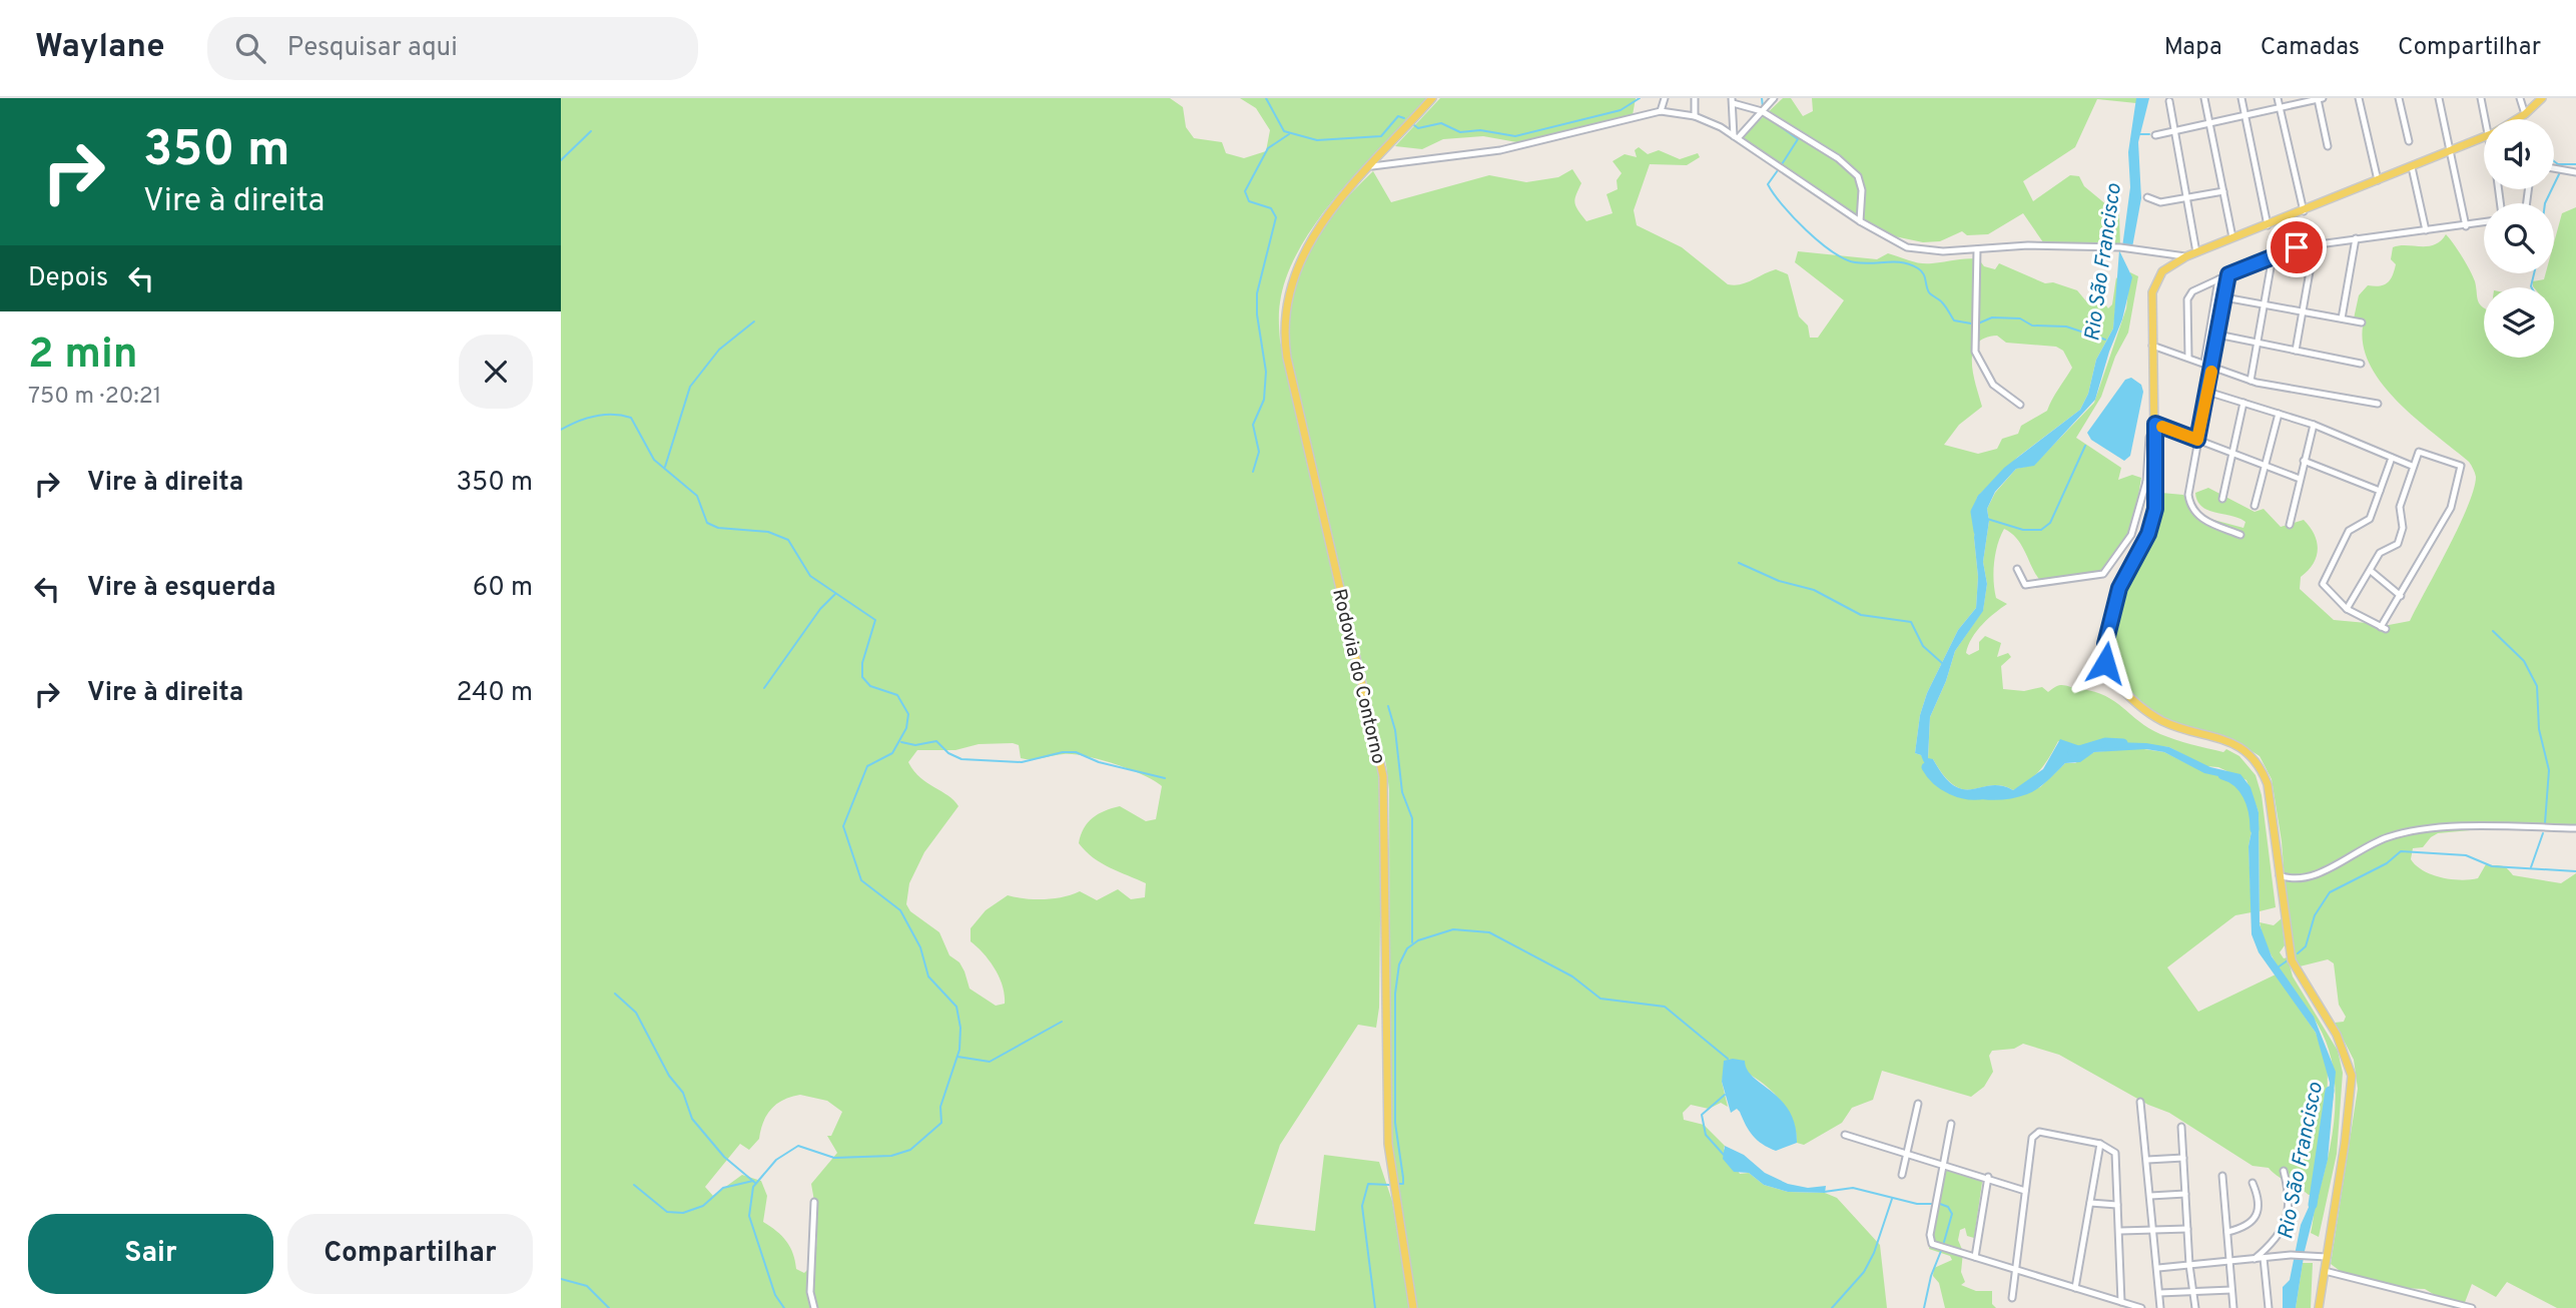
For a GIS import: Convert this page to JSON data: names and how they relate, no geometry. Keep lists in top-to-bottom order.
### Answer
{
  "streets": {
    "main road": ["Rodovia do Contorno"]
  },
  "water": ["Rio São Francisco"],
  "page": {
    "header": "Waylane",
    "search": "Pesquisar aqui",
    "nav": ["Mapa", "Camadas", "Compartilhar"],
    "turn": ["350 m", "Vire à direita"],
    "then": "Depois",
    "heading": ["2 min", "750 m · 20:21"],
    "list": [
      {
        "name": "Vire à direita",
        "value": "350 m"
      },
      {
        "name": "Vire à esquerda",
        "value": "60 m"
      },
      {
        "name": "Vire à direita",
        "value": "240 m"
      }
    ],
    "buttons": ["Sair", "Compartilhar"]
  }
}
